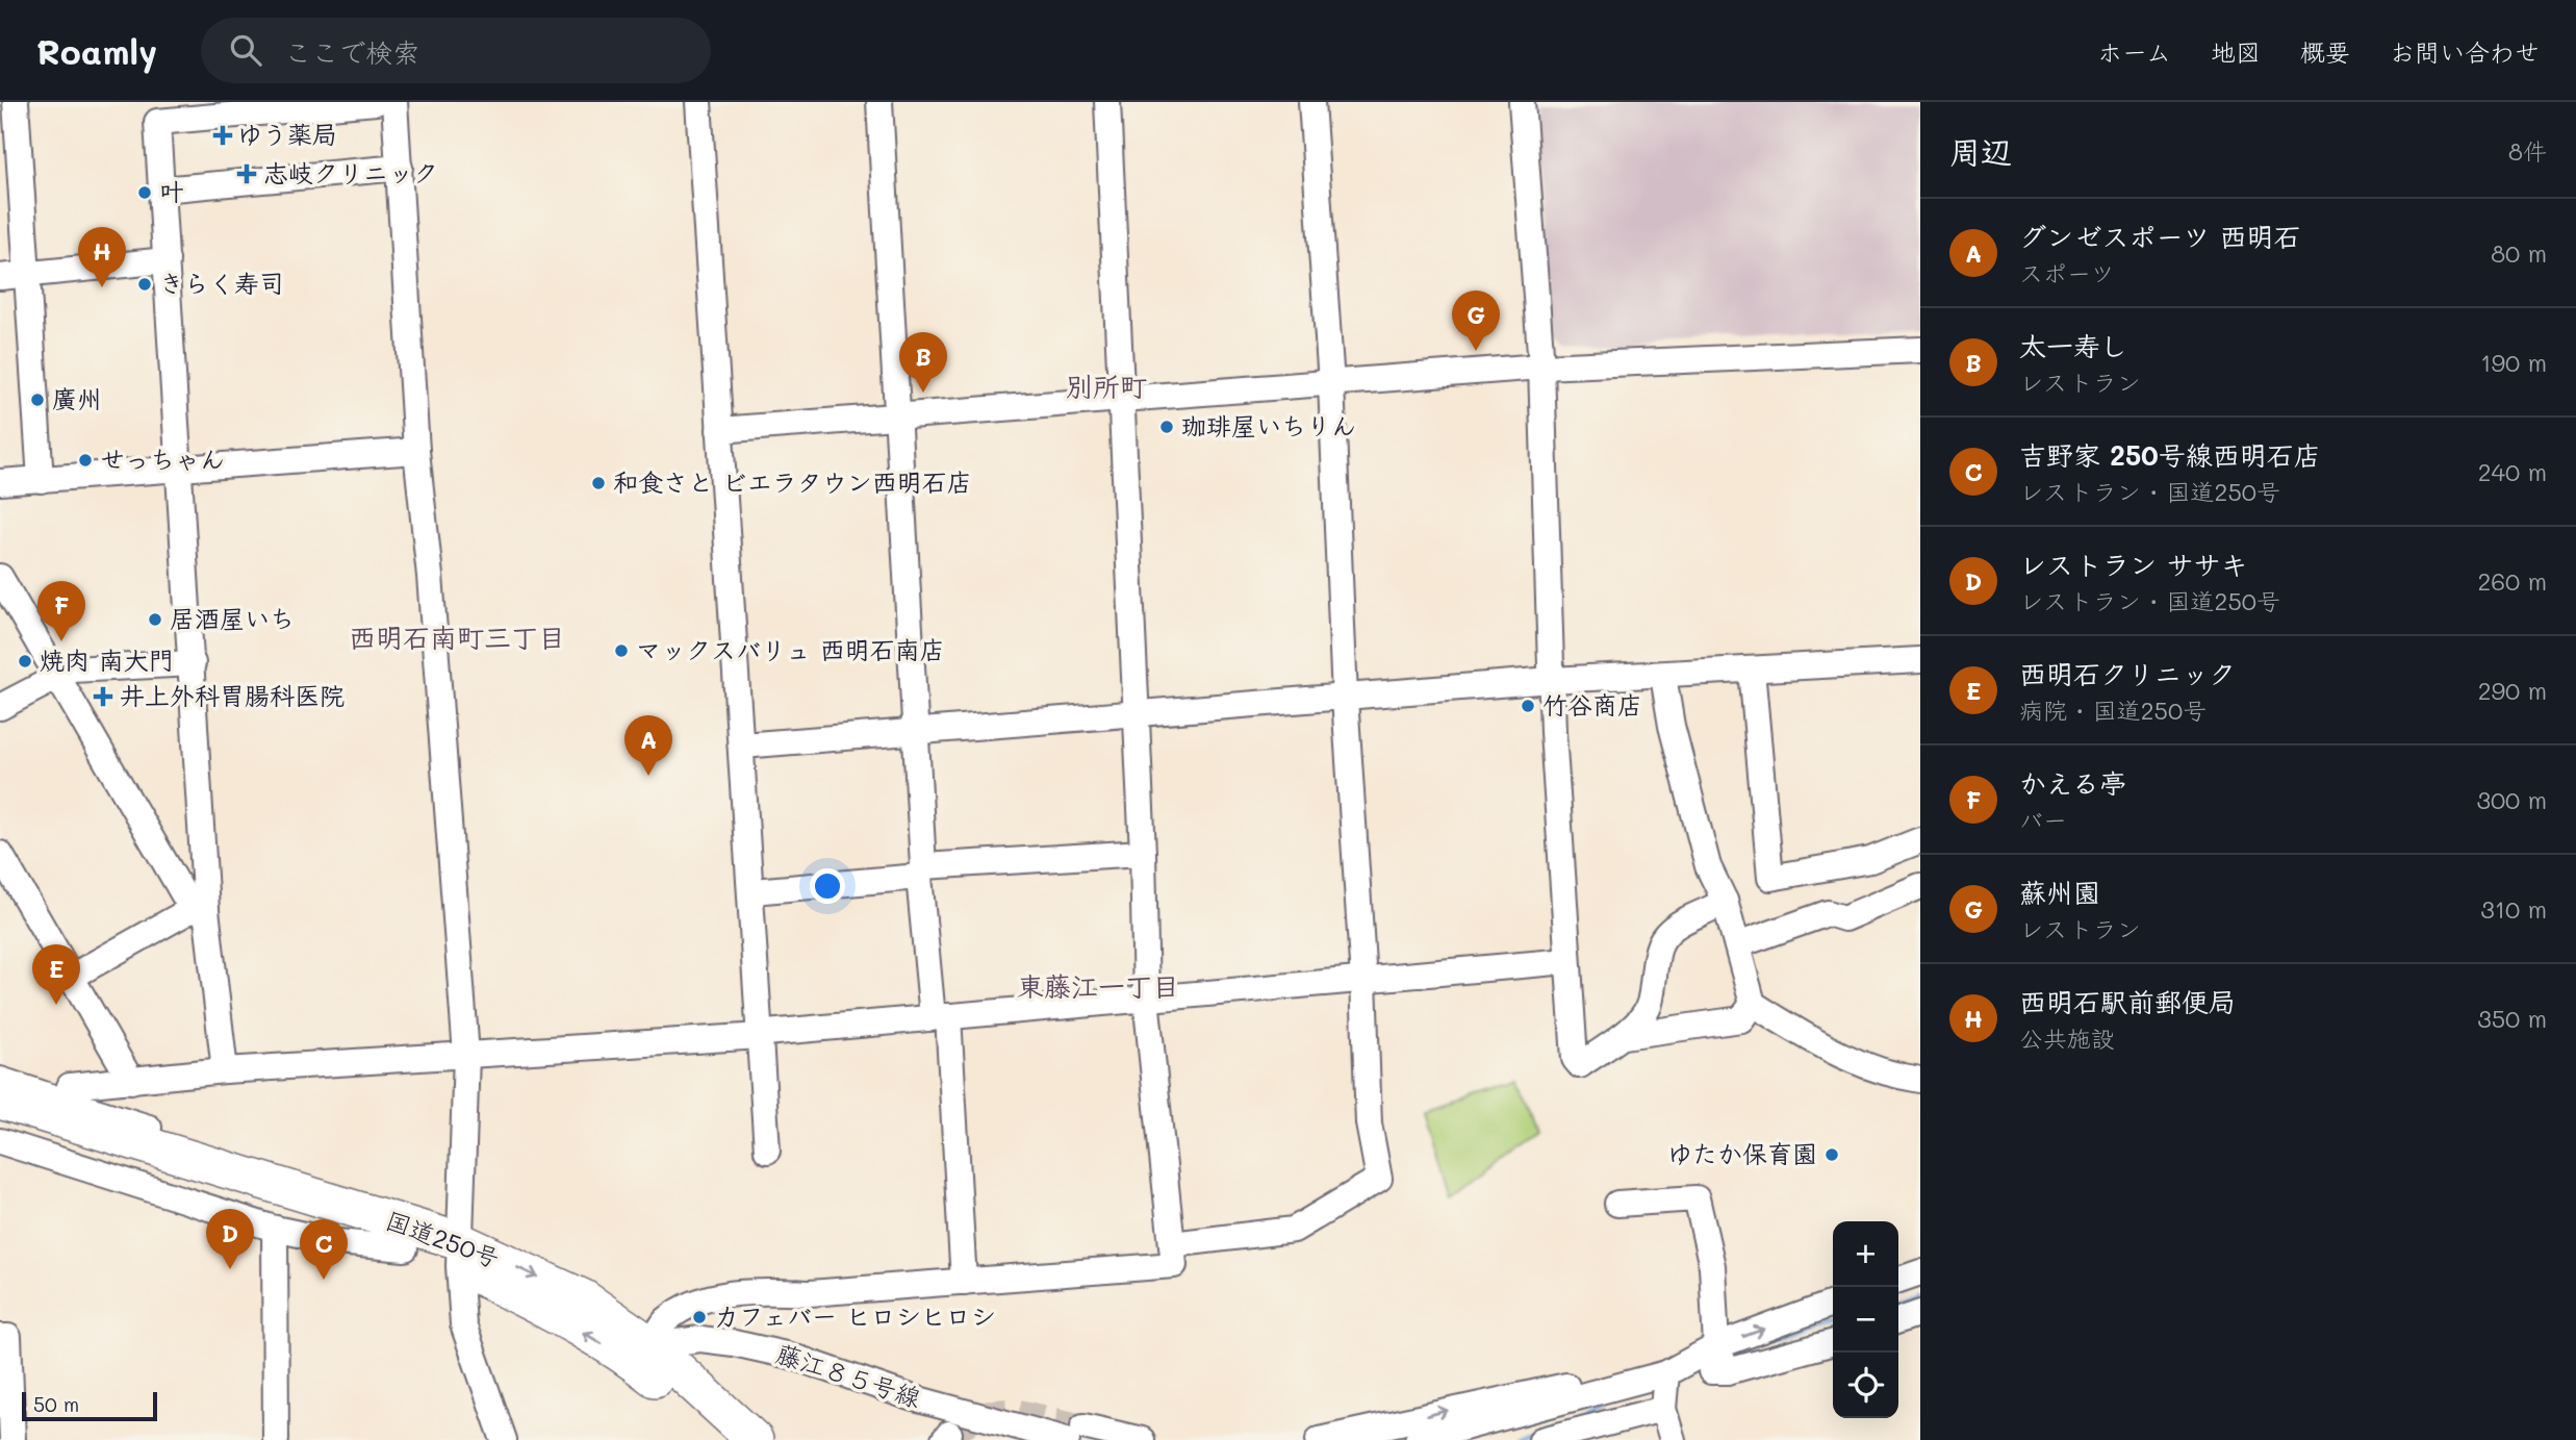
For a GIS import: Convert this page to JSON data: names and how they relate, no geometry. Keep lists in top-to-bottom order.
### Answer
{
  "streets": {
    "highway": ["国道250号"],
    "street": ["藤江８５号線"]
  },
  "crossings": [
    ["国道250号", "藤江８５号線"]
  ],
  "districts": ["別所町", "西明石南町三丁目", "東藤江一丁目"],
  "places": {
    "health": ["ゆう薬局", "志岐クリニック", "井上外科胃腸科医院"],
    "other": [
      "叶",
      "きらく寿司",
      "廣州",
      "珈琲屋いちりん",
      "せっちゃん",
      "和食さと ビエラタウン西明石店",
      "居酒屋いち",
      "マックスバリュ 西明石南店",
      "焼肉 南大門",
      "竹谷商店",
      "ゆたか保育園",
      "カフェバー ヒロシヒロシ"
    ]
  },
  "scale_bar": "50 m",
  "page": {
    "header": "Roamly",
    "search": "ここで検索",
    "nav": [
      "ホーム",
      "地図",
      "概要",
      "お問い合わせ"
    ],
    "heading": ["周辺", "8件"],
    "list": [
      {
        "mark": "A",
        "name": "グンゼスポーツ 西明石",
        "note": "スポーツ",
        "value": "80 m"
      },
      {
        "mark": "B",
        "name": "太一寿し",
        "note": "レストラン",
        "value": "190 m"
      },
      {
        "mark": "C",
        "name": "吉野家 250号線西明石店",
        "note": "レストラン · 国道250号",
        "value": "240 m"
      },
      {
        "mark": "D",
        "name": "レストラン ササキ",
        "note": "レストラン · 国道250号",
        "value": "260 m"
      },
      {
        "mark": "E",
        "name": "西明石クリニック",
        "note": "病院 · 国道250号",
        "value": "290 m"
      },
      {
        "mark": "F",
        "name": "かえる亭",
        "note": "バー",
        "value": "300 m"
      },
      {
        "mark": "G",
        "name": "蘇州園",
        "note": "レストラン",
        "value": "310 m"
      },
      {
        "mark": "H",
        "name": "西明石駅前郵便局",
        "note": "公共施設",
        "value": "350 m"
      }
    ],
    "pins": [
      "H",
      "G",
      "B",
      "F",
      "A",
      "E",
      "D",
      "C"
    ],
    "map_buttons": ["+", "−"],
    "scale": "50 m"
  }
}
